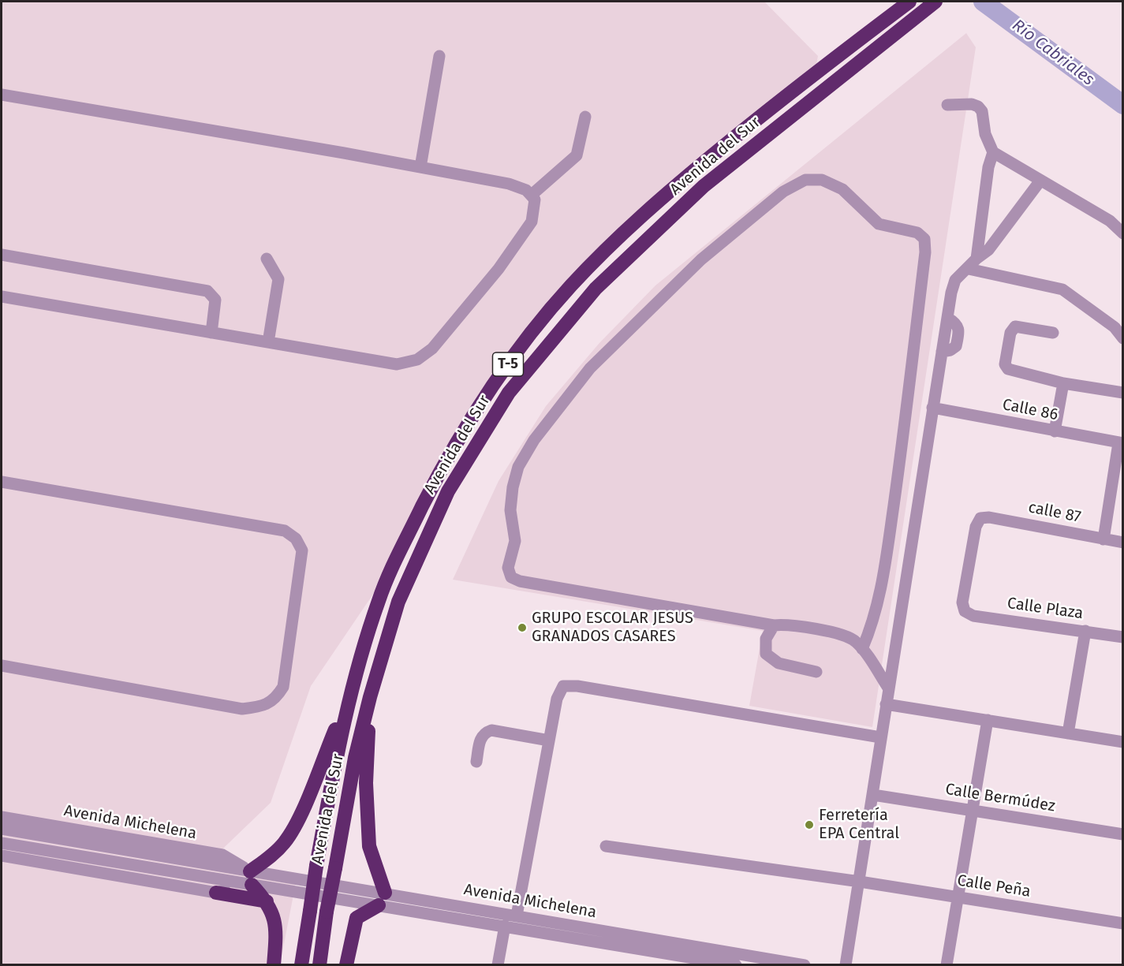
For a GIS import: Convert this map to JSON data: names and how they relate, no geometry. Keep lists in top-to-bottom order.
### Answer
{
  "streets": {
    "highway": ["Avenida del Sur", "T-5"],
    "street": [
      "Calle 86",
      "calle 87",
      "Calle Plaza",
      "Calle Bermúdez",
      "Avenida Michelena",
      "Calle Peña"
    ]
  },
  "crossings": [
    ["calle 87", "Calle Plaza"]
  ],
  "water": ["Río Cabriales"],
  "places": ["GRUPO ESCOLAR JESUS GRANADOS CASARES", "Ferretería EPA Central"]
}
